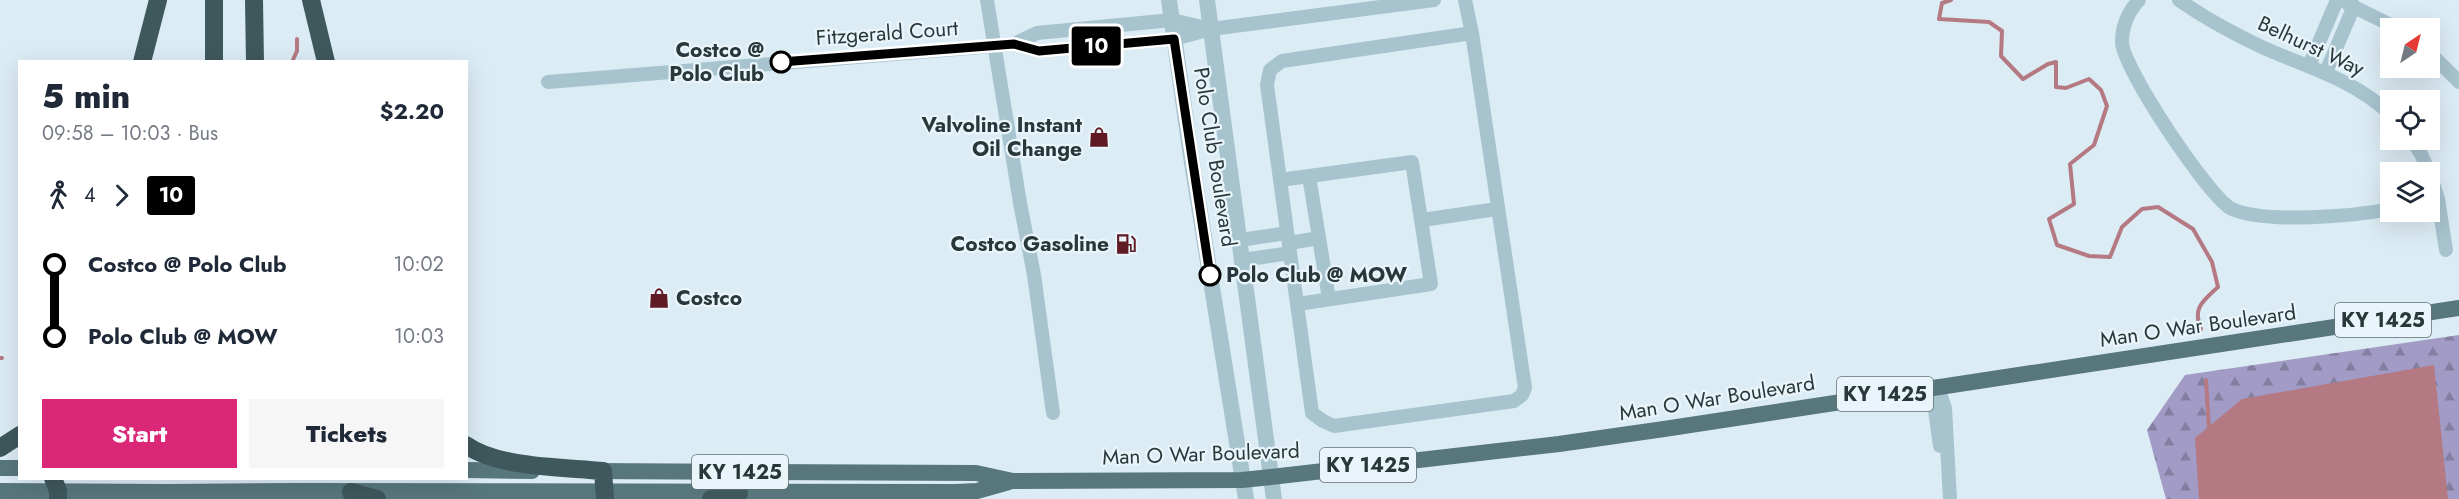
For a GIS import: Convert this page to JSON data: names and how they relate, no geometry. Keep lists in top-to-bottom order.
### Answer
{
  "streets": {
    "main road": ["KY 1425", "Man O War Boulevard"],
    "street": ["Fitzgerald Court", "Belhurst Way", "Polo Club Boulevard"]
  },
  "crossings": [
    ["Fitzgerald Court", "Polo Club Boulevard"],
    ["Polo Club Boulevard", "Man O War Boulevard"]
  ],
  "places": {
    "other": ["Costco @ Polo Club", "Polo Club @ MOW"],
    "shop": ["Valvoline Instant Oil Change", "Costco"],
    "fuel station": ["Costco Gasoline"]
  },
  "lines": ["bus line 10"],
  "north": "top right",
  "page": {
    "on_map": "10",
    "heading": ["5 min", "09:58 – 10:03 · Bus", "$2.20"],
    "legs": ["4", "10"],
    "list": [
      {
        "name": "Costco @ Polo Club",
        "value": "10:02"
      },
      {
        "name": "Polo Club @ MOW",
        "value": "10:03"
      }
    ],
    "buttons": ["Start", "Tickets"]
  }
}
